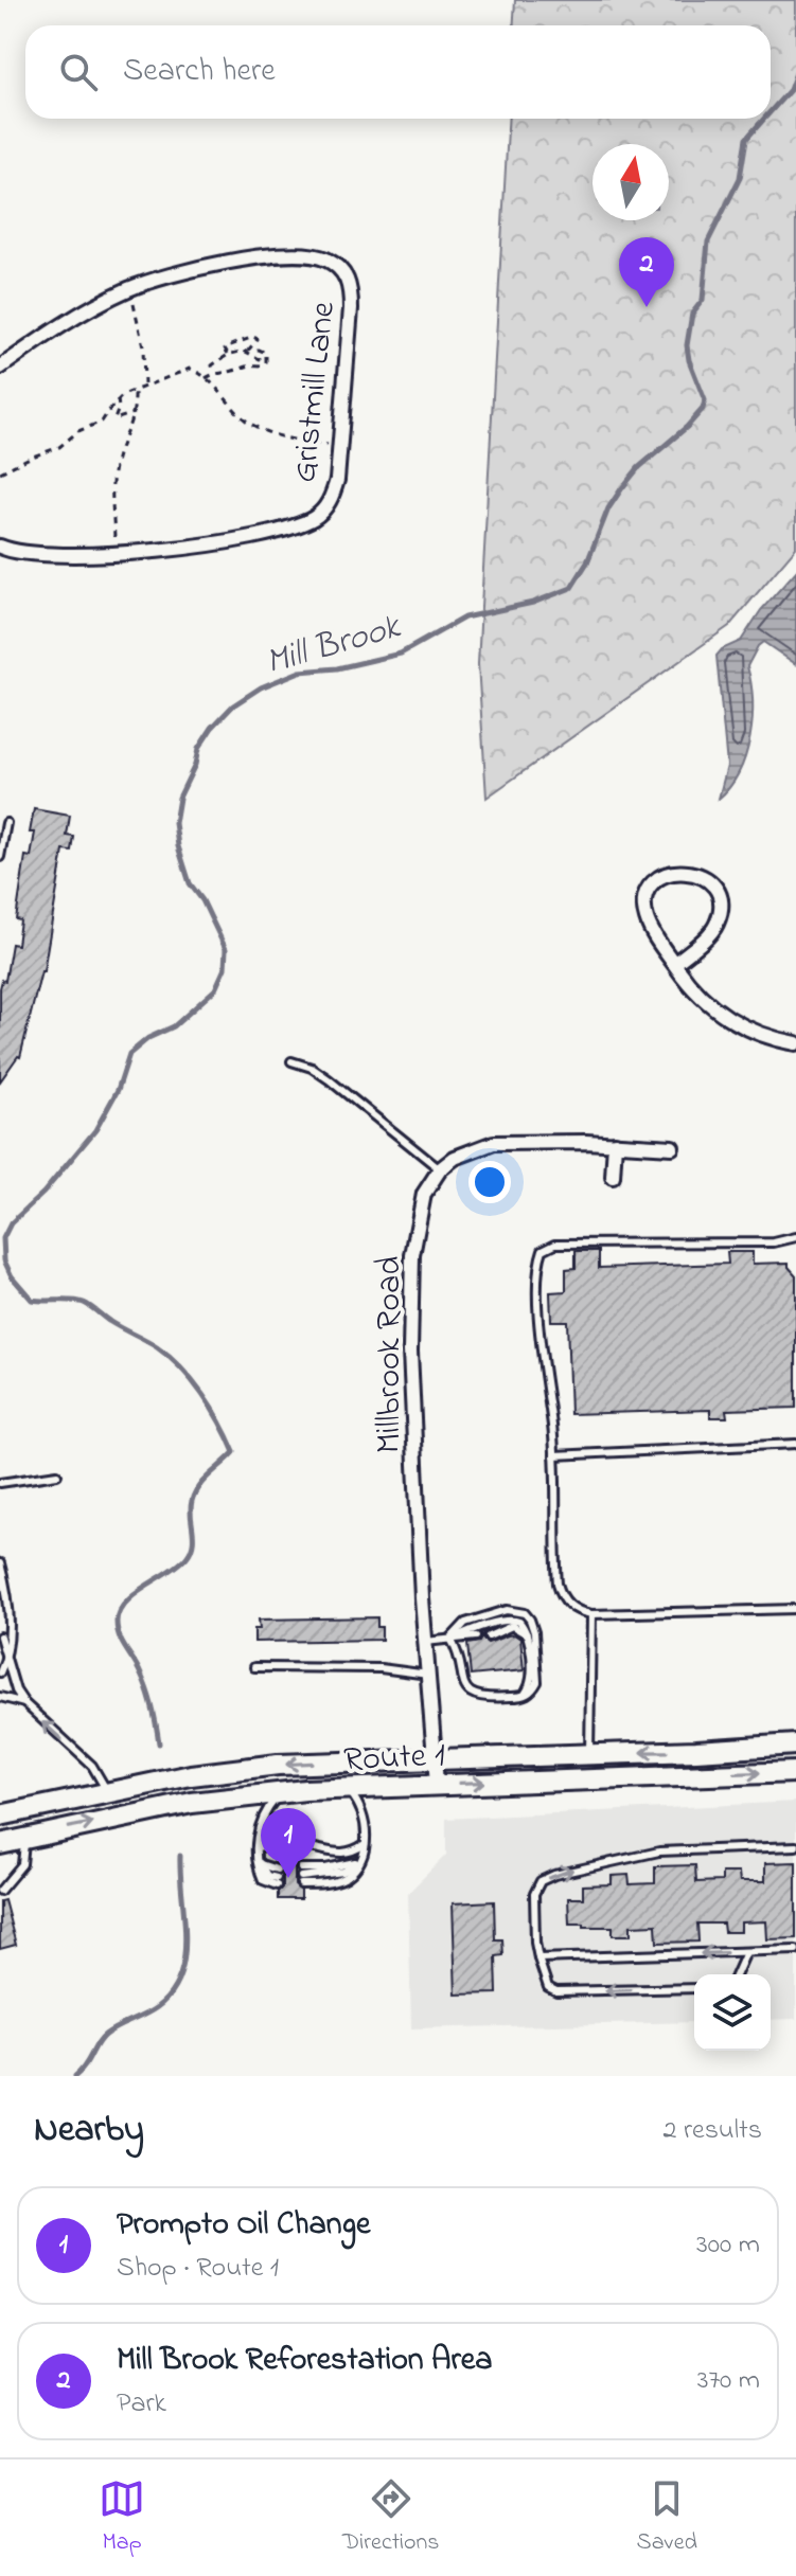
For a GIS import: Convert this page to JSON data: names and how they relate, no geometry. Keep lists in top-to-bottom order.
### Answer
{
  "streets": {
    "main road": ["Route 1"],
    "street": ["Gristmill Lane", "Millbrook Road"]
  },
  "crossings": [
    ["Millbrook Road", "Route 1"]
  ],
  "water": ["Mill Brook"],
  "north": "top",
  "page": {
    "search": "Search here",
    "pins": ["2", "1"],
    "heading": ["Nearby", "2 results"],
    "list": [
      {
        "mark": "1",
        "name": "Prompto Oil Change",
        "note": "Shop · Route 1",
        "value": "300 m"
      },
      {
        "mark": "2",
        "name": "Mill Brook Reforestation Area",
        "note": "Park",
        "value": "370 m"
      }
    ],
    "nav": ["Map", "Directions", "Saved"]
  }
}
